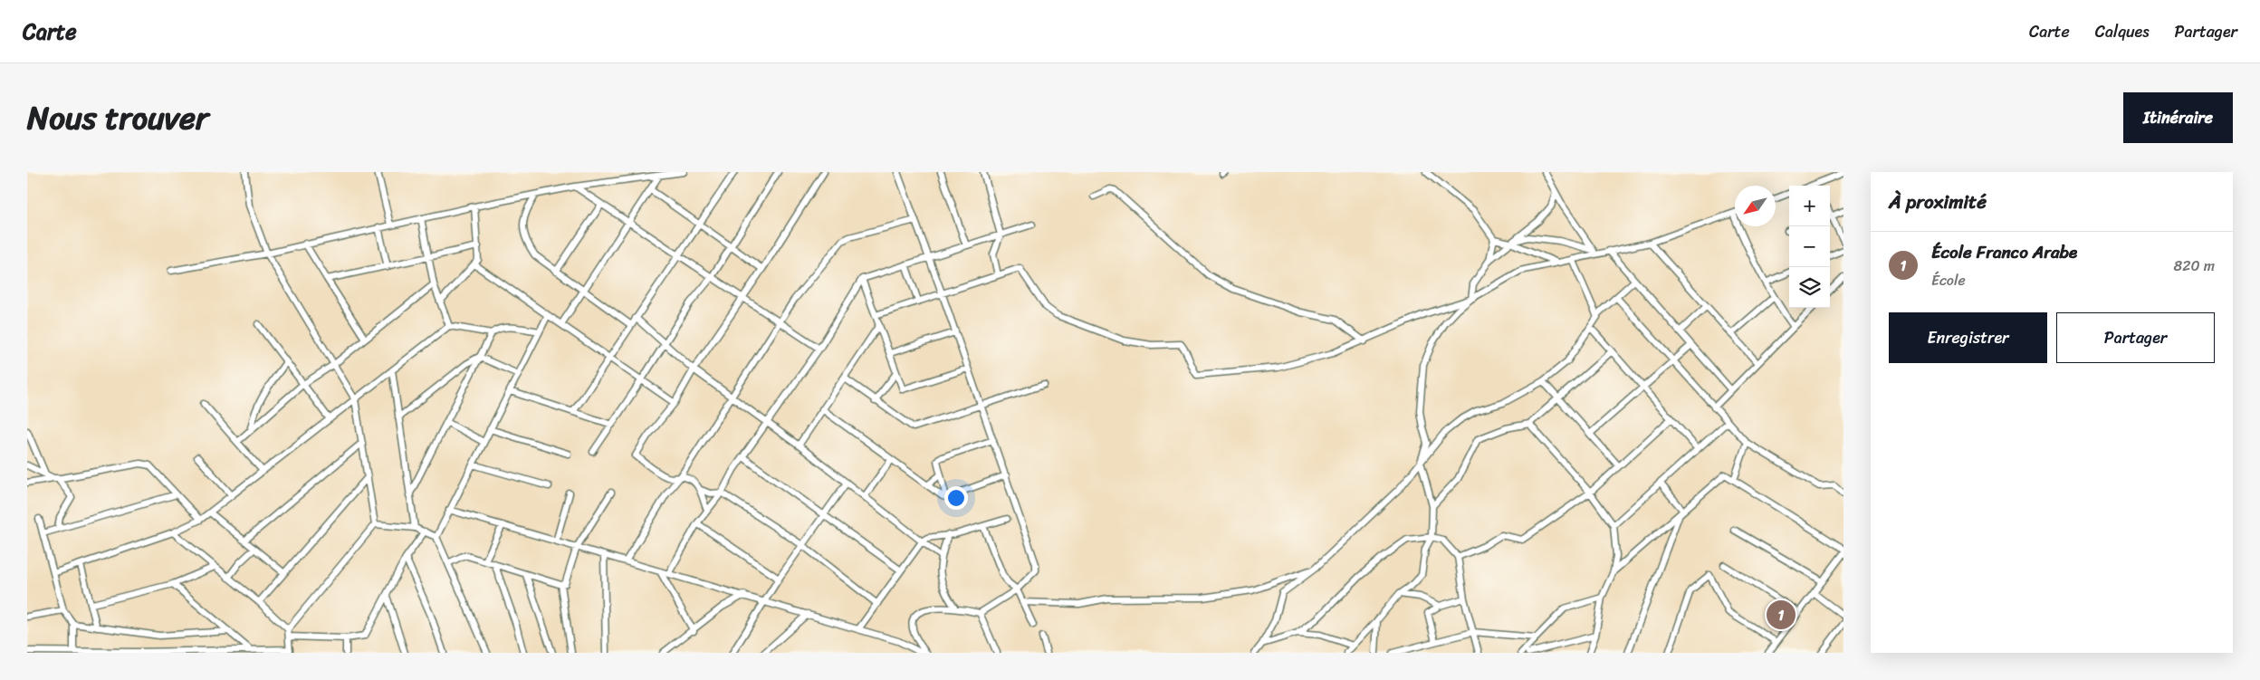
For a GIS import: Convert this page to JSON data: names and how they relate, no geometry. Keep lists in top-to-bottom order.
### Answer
{
  "north": "bottom left",
  "page": {
    "header": "Carte",
    "nav": ["Carte", "Calques", "Partager"],
    "title": "Nous trouver",
    "buttons": [
      "Itinéraire",
      ["Enregistrer", "Partager"]
    ],
    "heading": "À proximité",
    "map_buttons": ["+", "−"],
    "list": [
      {
        "mark": "1",
        "name": "École Franco Arabe",
        "note": "École",
        "value": "820 m"
      }
    ],
    "pins": "1"
  }
}
